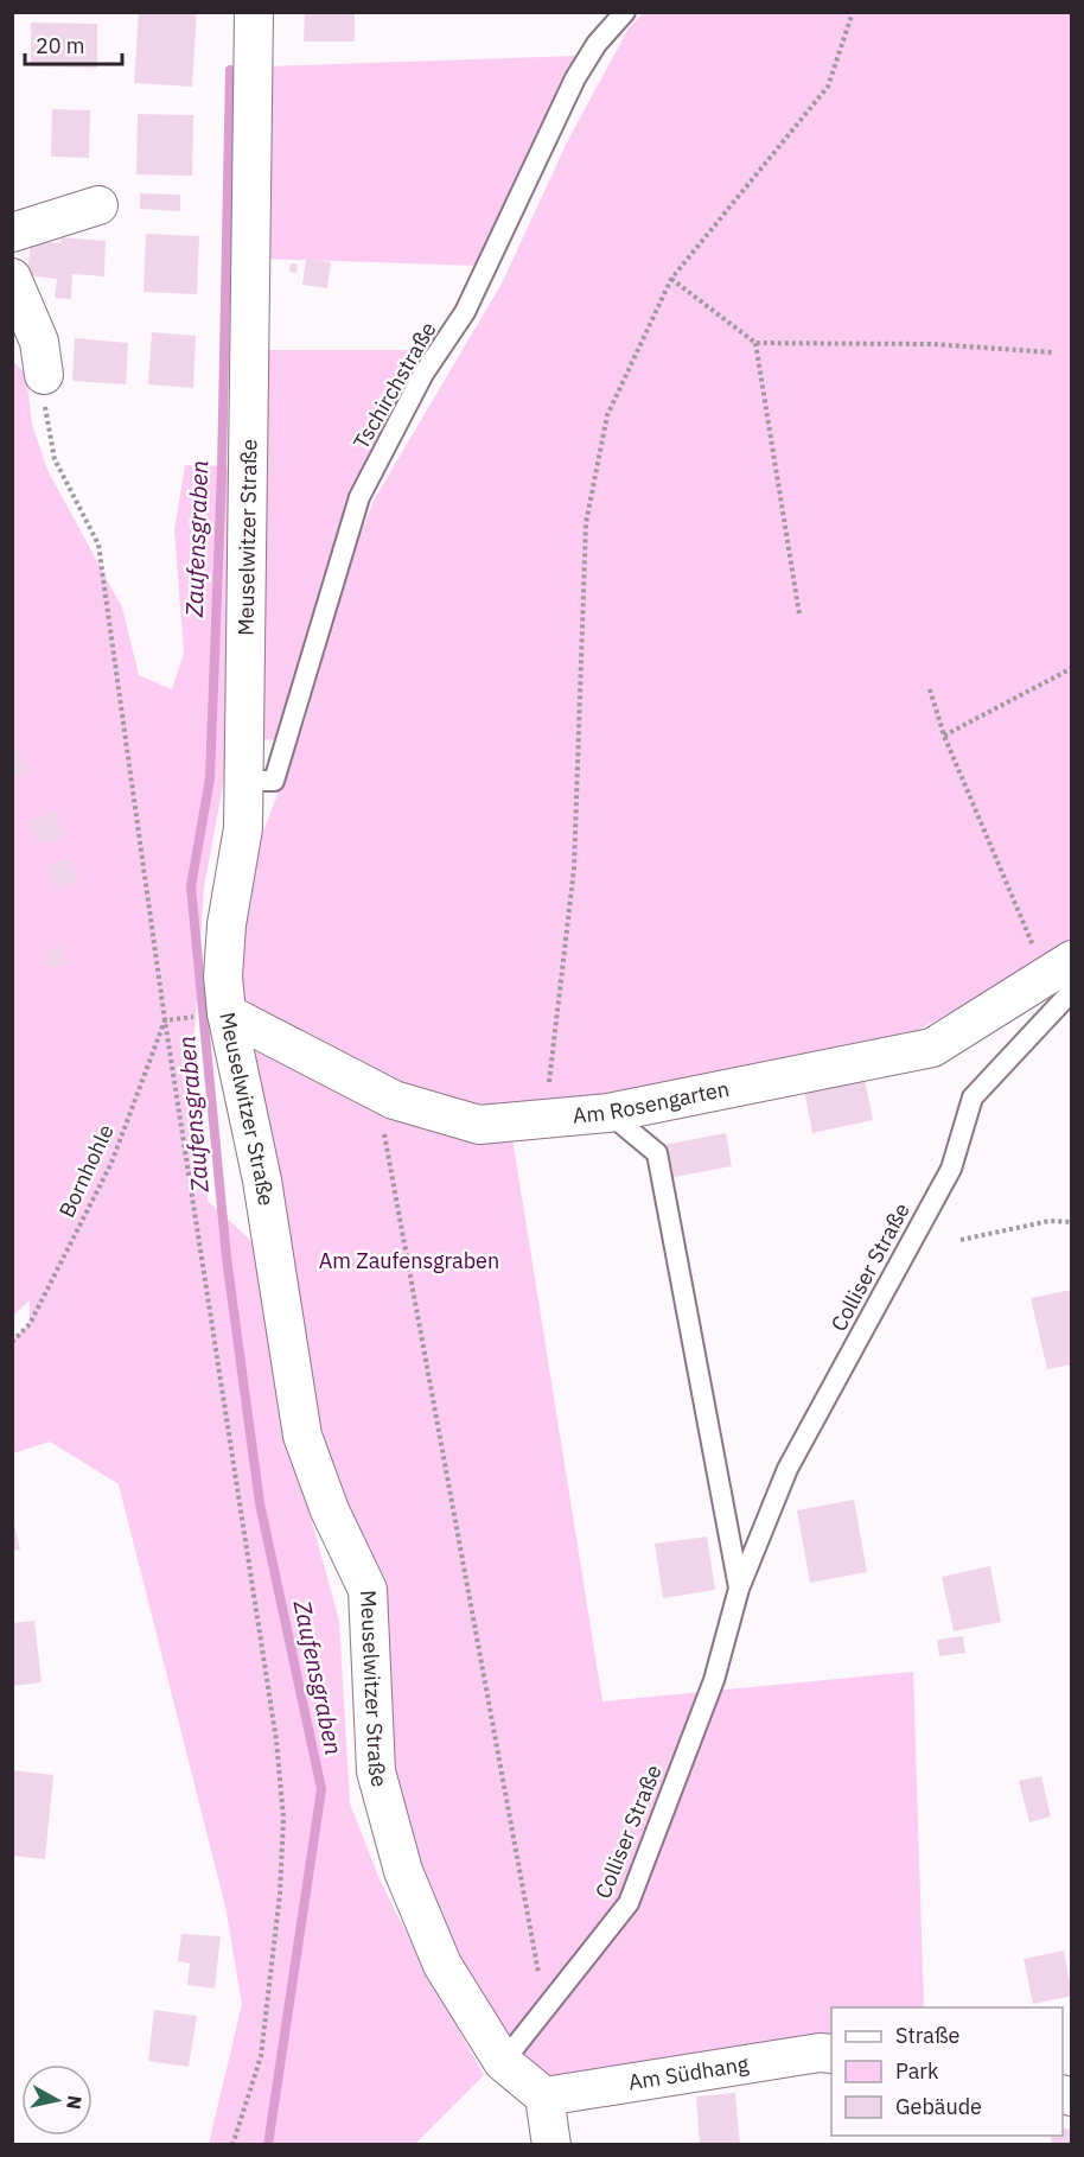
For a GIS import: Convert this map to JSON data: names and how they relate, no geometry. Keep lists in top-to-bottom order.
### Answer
{
  "streets": {
    "street": ["Meuselwitzer Straße", "Am Rosengarten", "Am Südhang"],
    "lane": ["Tschirchstraße", "Colliser Straße"],
    "path": ["Bornhohle"]
  },
  "crossings": [
    ["Tschirchstraße", "Meuselwitzer Straße"],
    ["Meuselwitzer Straße", "Am Rosengarten"],
    ["Meuselwitzer Straße", "Colliser Straße"],
    ["Meuselwitzer Straße", "Am Südhang"],
    ["Am Rosengarten", "Colliser Straße"]
  ],
  "water": ["Zaufensgraben"],
  "parks": ["Am Zaufensgraben"],
  "legend": ["Straße", "Park", "Gebäude"],
  "scale_bar": "20 m",
  "north": "right"
}
